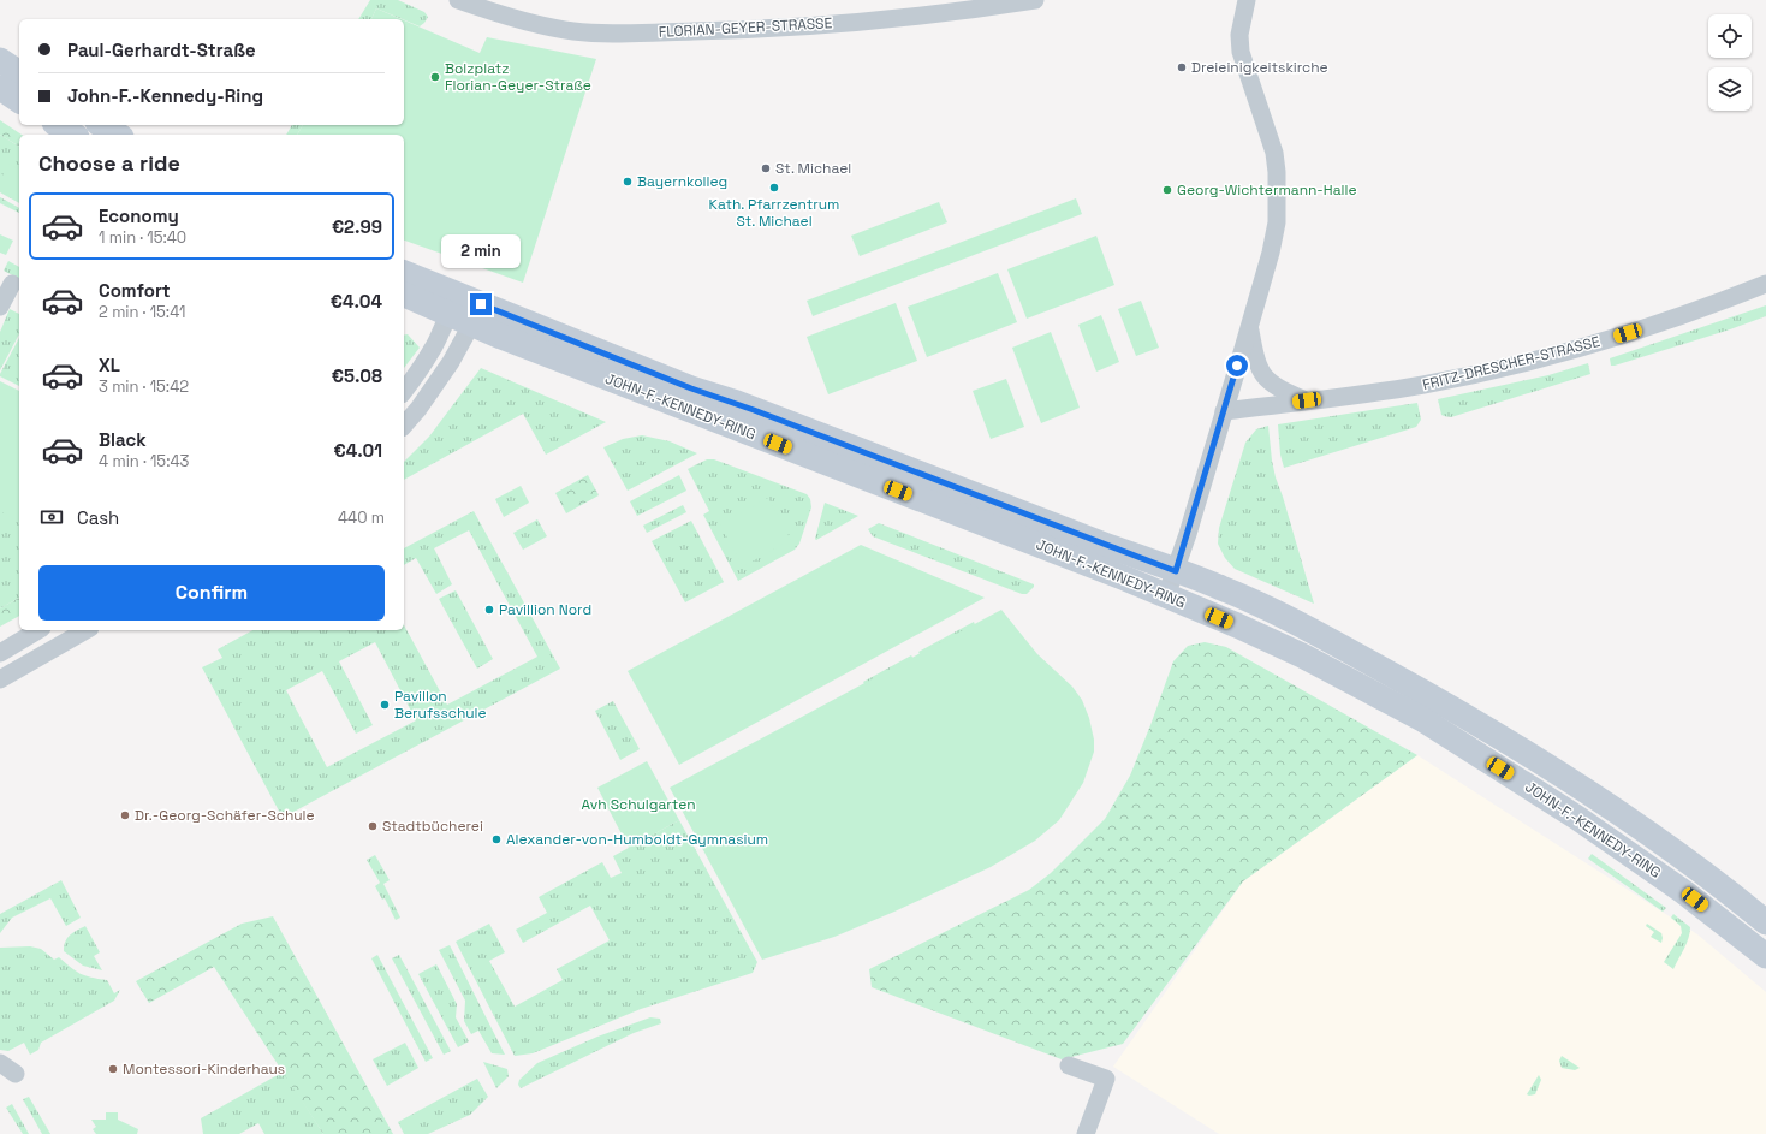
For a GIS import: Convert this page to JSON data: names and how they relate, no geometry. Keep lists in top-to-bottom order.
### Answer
{
  "streets": {
    "main road": ["JOHN-F.-KENNEDY-RING"],
    "street": ["FLORIAN-GEYER-STRASSE", "FRITZ-DRESCHER-STRASSE"]
  },
  "parks": ["Avh Schulgarten"],
  "places": [
    "Dreieinigkeitskirche",
    "Bolzplatz Florian-Geyer-Straße",
    "St. Michael",
    "Bayernkolleg",
    "Kath. Pfarrzentrum St. Michael",
    "Georg-Wichtermann-Halle",
    "Pavillion Nord",
    "Pavillon Berufsschule",
    "Dr.-Georg-Schäfer-Schule",
    "Stadtbücherei",
    "Alexander-von-Humboldt-Gymnasium",
    "Montessori-Kinderhaus"
  ],
  "page": {
    "banner": ["Paul-Gerhardt-Straße", "John-F.-Kennedy-Ring"],
    "heading": "Choose a ride",
    "list": [
      {
        "name": "Economy",
        "note": "1 min · 15:40",
        "value": "€2.99"
      },
      {
        "name": "Comfort",
        "note": "2 min · 15:41",
        "value": "€4.04"
      },
      {
        "name": "XL",
        "note": "3 min · 15:42",
        "value": "€5.08"
      },
      {
        "name": "Black",
        "note": "4 min · 15:43",
        "value": "€4.01"
      }
    ],
    "bubble": "2 min",
    "pay": ["Cash", "440 m"],
    "buttons": "Confirm"
  }
}
